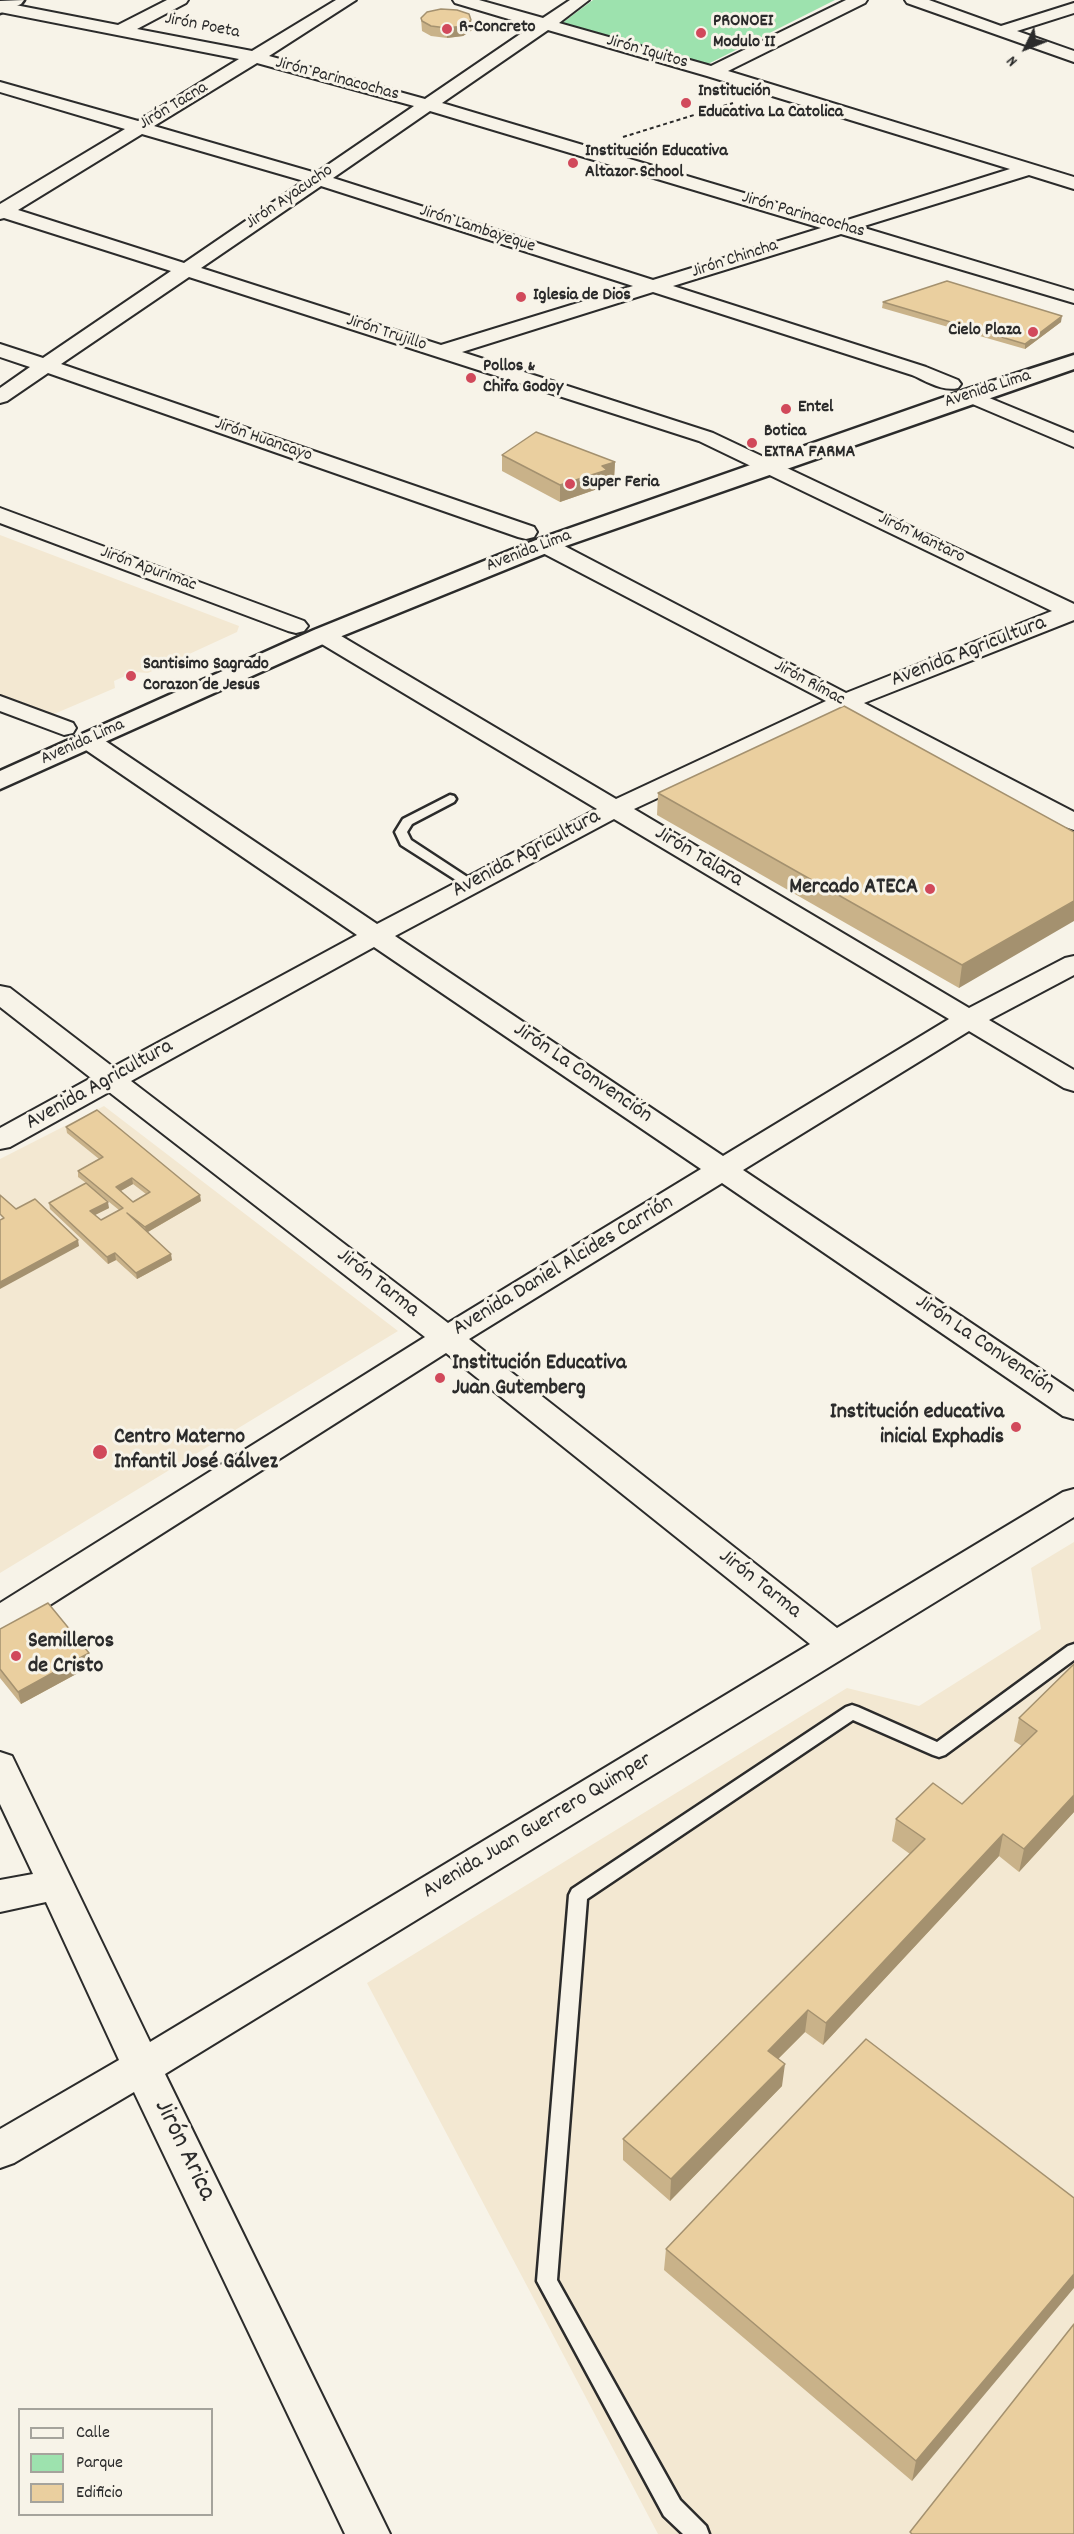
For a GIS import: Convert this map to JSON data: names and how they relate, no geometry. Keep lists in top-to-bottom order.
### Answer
{
  "streets": {
    "main road": ["Avenida Lima"],
    "street": [
      "Jirón Poeta",
      "Jirón Iquitos",
      "Jirón Parinacochas",
      "Jirón Tacna",
      "Jirón Ayacucho",
      "Jirón Lambayeque",
      "Jirón Chincha",
      "Jirón Trujillo",
      "Jirón Huancayo",
      "Jirón Mantaro",
      "Jirón Apurimac",
      "Avenida Agricultura",
      "Jirón Rímac",
      "Jirón Talara",
      "Jirón La Convención",
      "Avenida Daniel Alcides Carrión",
      "Jirón Tarma",
      "Avenida Juan Guerrero Quimper",
      "Jirón Arica"
    ]
  },
  "crossings": [
    ["Jirón Poeta", "Jirón Parinacochas"],
    ["Jirón Poeta", "Jirón Tacna"],
    ["Jirón Iquitos", "Jirón Ayacucho"],
    ["Jirón Iquitos", "Jirón Chincha"],
    ["Jirón Parinacochas", "Jirón Tacna"],
    ["Jirón Parinacochas", "Jirón Ayacucho"],
    ["Jirón Parinacochas", "Jirón Chincha"],
    ["Jirón Tacna", "Jirón Lambayeque"],
    ["Jirón Tacna", "Jirón Trujillo"],
    ["Jirón Ayacucho", "Jirón Lambayeque"],
    ["Jirón Ayacucho", "Jirón Trujillo"],
    ["Jirón Ayacucho", "Jirón Huancayo"],
    ["Jirón Lambayeque", "Jirón Chincha"],
    ["Jirón Lambayeque", "Avenida Lima"],
    ["Jirón Chincha", "Jirón Trujillo"],
    ["Jirón Trujillo", "Avenida Lima"],
    ["Jirón Trujillo", "Jirón Mantaro"],
    ["Avenida Lima", "Jirón Huancayo"],
    ["Avenida Lima", "Jirón Mantaro"],
    ["Avenida Lima", "Jirón Apurimac"],
    ["Avenida Lima", "Jirón Rímac"],
    ["Avenida Lima", "Jirón Talara"],
    ["Avenida Lima", "Jirón La Convención"],
    ["Jirón Huancayo", "Jirón Rímac"],
    ["Jirón Mantaro", "Avenida Agricultura"],
    ["Avenida Agricultura", "Jirón Rímac"],
    ["Avenida Agricultura", "Jirón Talara"],
    ["Avenida Agricultura", "Jirón La Convención"],
    ["Avenida Agricultura", "Jirón Tarma"],
    ["Jirón Talara", "Avenida Daniel Alcides Carrión"],
    ["Jirón La Convención", "Avenida Daniel Alcides Carrión"],
    ["Avenida Daniel Alcides Carrión", "Jirón Tarma"],
    ["Jirón Tarma", "Avenida Juan Guerrero Quimper"],
    ["Avenida Juan Guerrero Quimper", "Jirón Arica"]
  ],
  "places": [
    "R-Concreto",
    "PRONOEI Modulo II",
    "Institución Educativa La Catolica",
    "Institución Educativa Altazor School",
    "Iglesia de Dios",
    "Cielo Plaza",
    "Pollos & Chifa Godoy",
    "Entel",
    "Botica EXTRA FARMA",
    "Super Feria",
    "Santisimo Sagrado Corazon de Jesus",
    "Mercado ATECA",
    "Institución Educativa Juan Gutemberg",
    "Institución educativa inicial Exphadis",
    "Centro Materno Infantil José Gálvez",
    "Semilleros de Cristo"
  ],
  "legend": ["Calle", "Parque", "Edificio"],
  "north": "bottom left"
}
